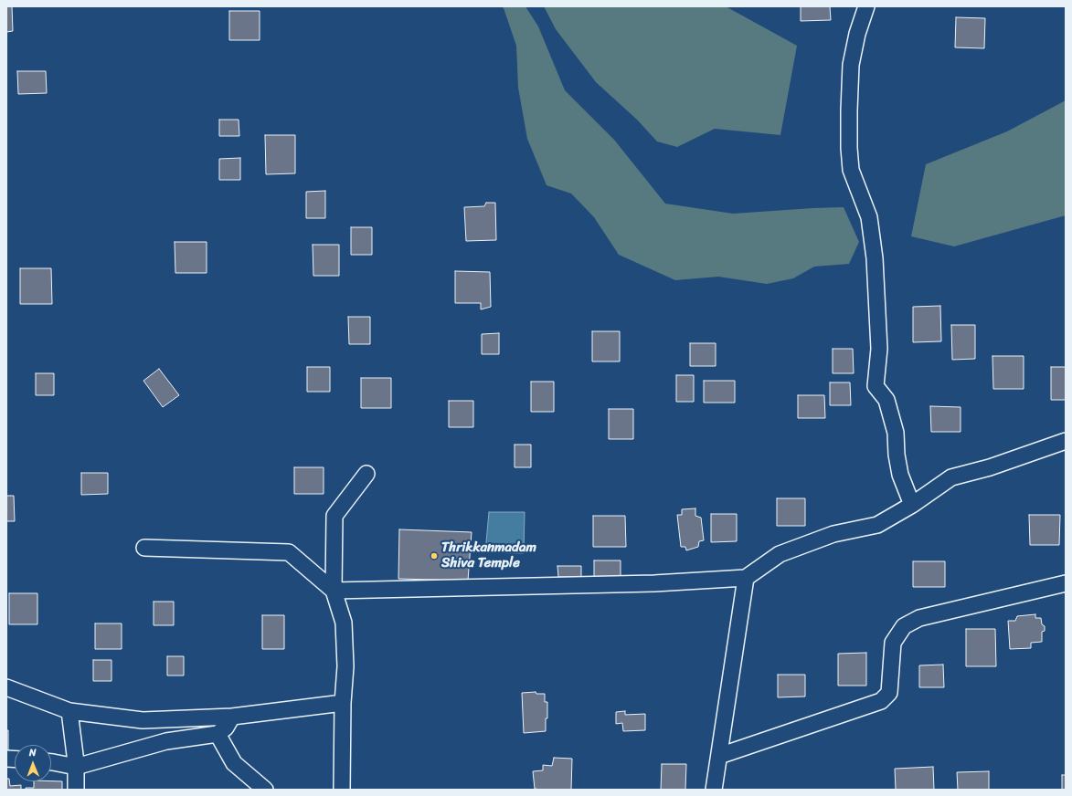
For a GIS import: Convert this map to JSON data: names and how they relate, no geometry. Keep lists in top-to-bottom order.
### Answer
{
  "places": ["Thrikkanmadam Shiva Temple"],
  "north": "top"
}
